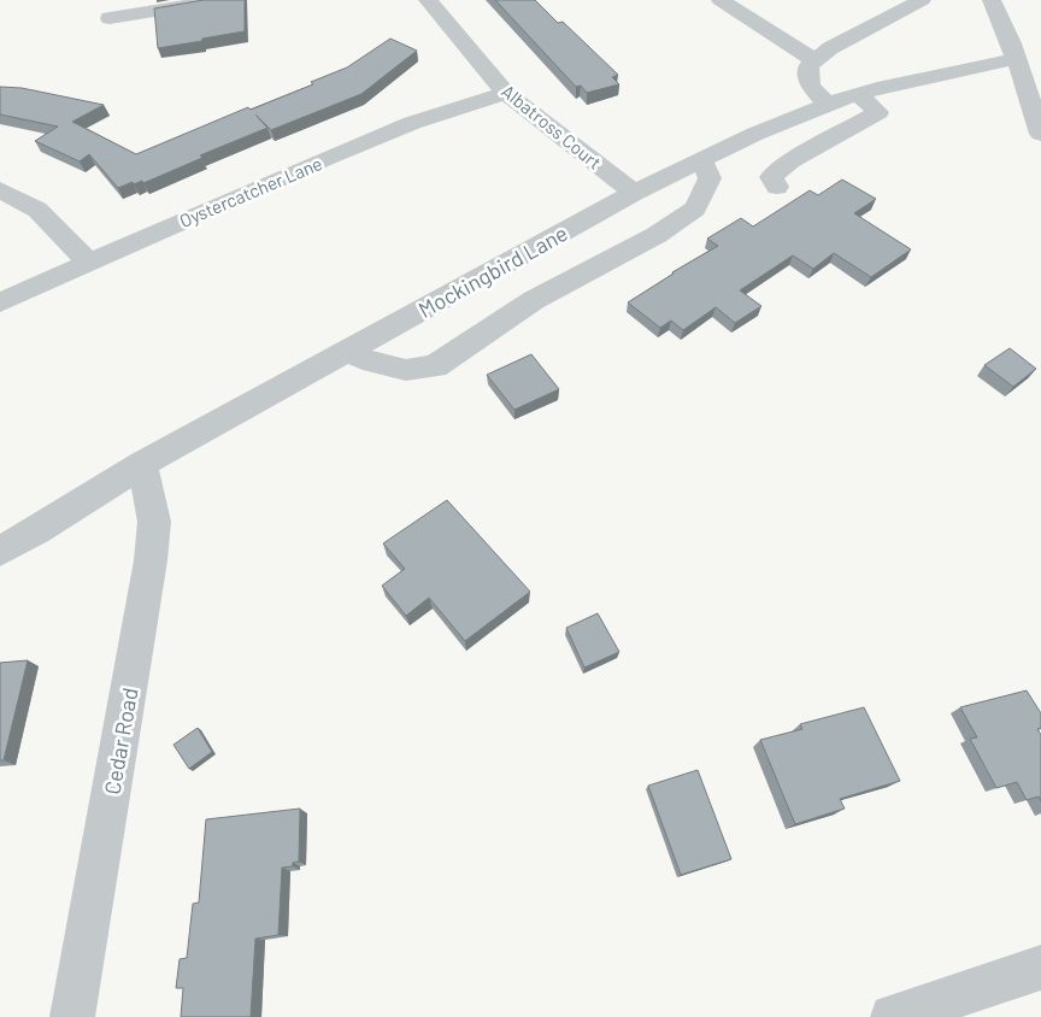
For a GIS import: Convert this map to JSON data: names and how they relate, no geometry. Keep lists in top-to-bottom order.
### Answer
{
  "streets": {
    "street": [
      "Albatross Court",
      "Oystercatcher Lane",
      "Mockingbird Lane",
      "Cedar Road"
    ]
  },
  "crossings": [
    ["Albatross Court", "Oystercatcher Lane"],
    ["Albatross Court", "Mockingbird Lane"],
    ["Mockingbird Lane", "Cedar Road"]
  ]
}
